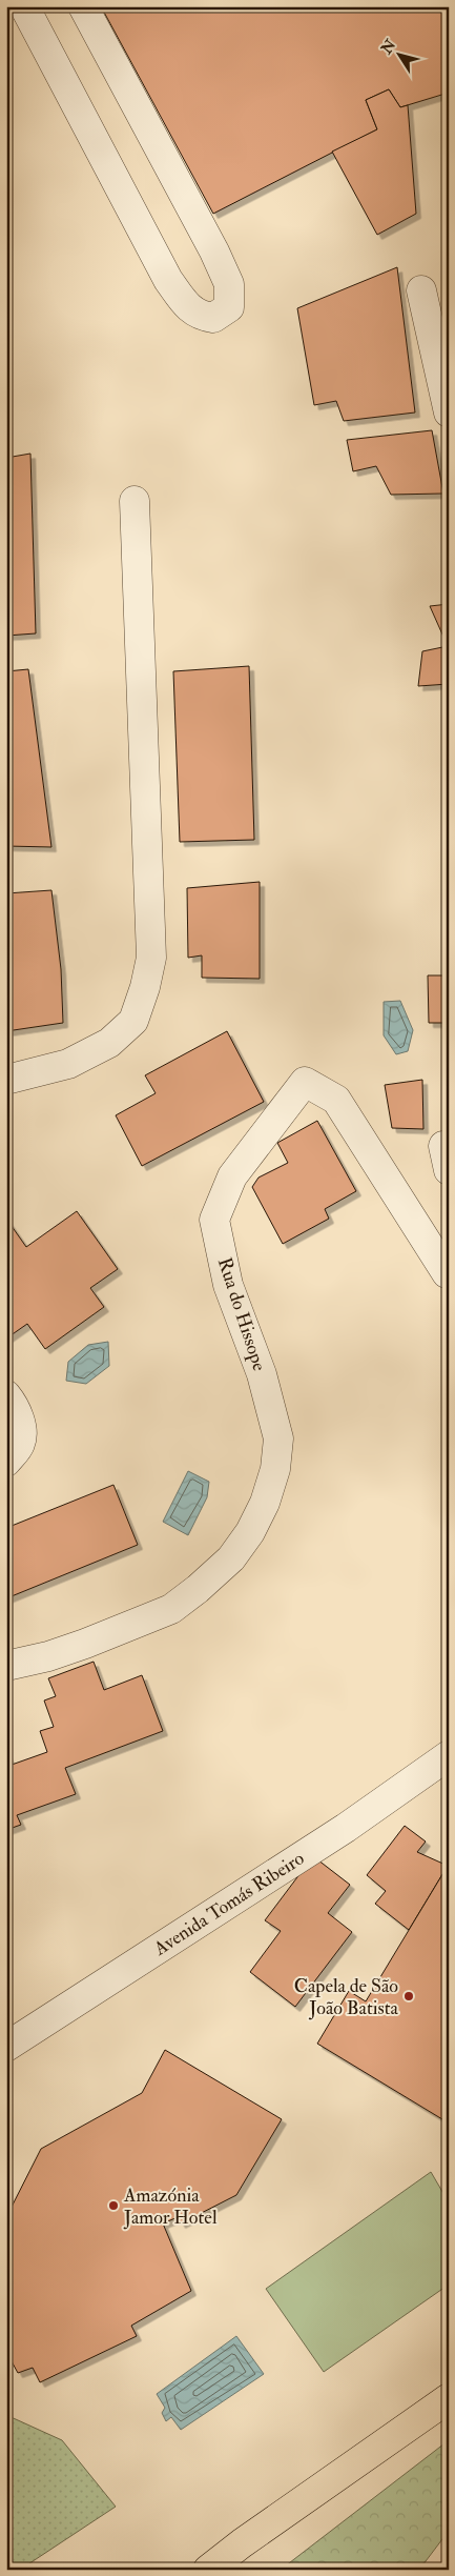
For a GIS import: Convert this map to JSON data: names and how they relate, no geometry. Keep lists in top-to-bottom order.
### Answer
{
  "streets": {
    "street": ["Rua do Hissope", "Avenida Tomás Ribeiro"]
  },
  "places": ["Capela de São João Batista", "Amazónia Jamor Hotel"],
  "north": "top left"
}
